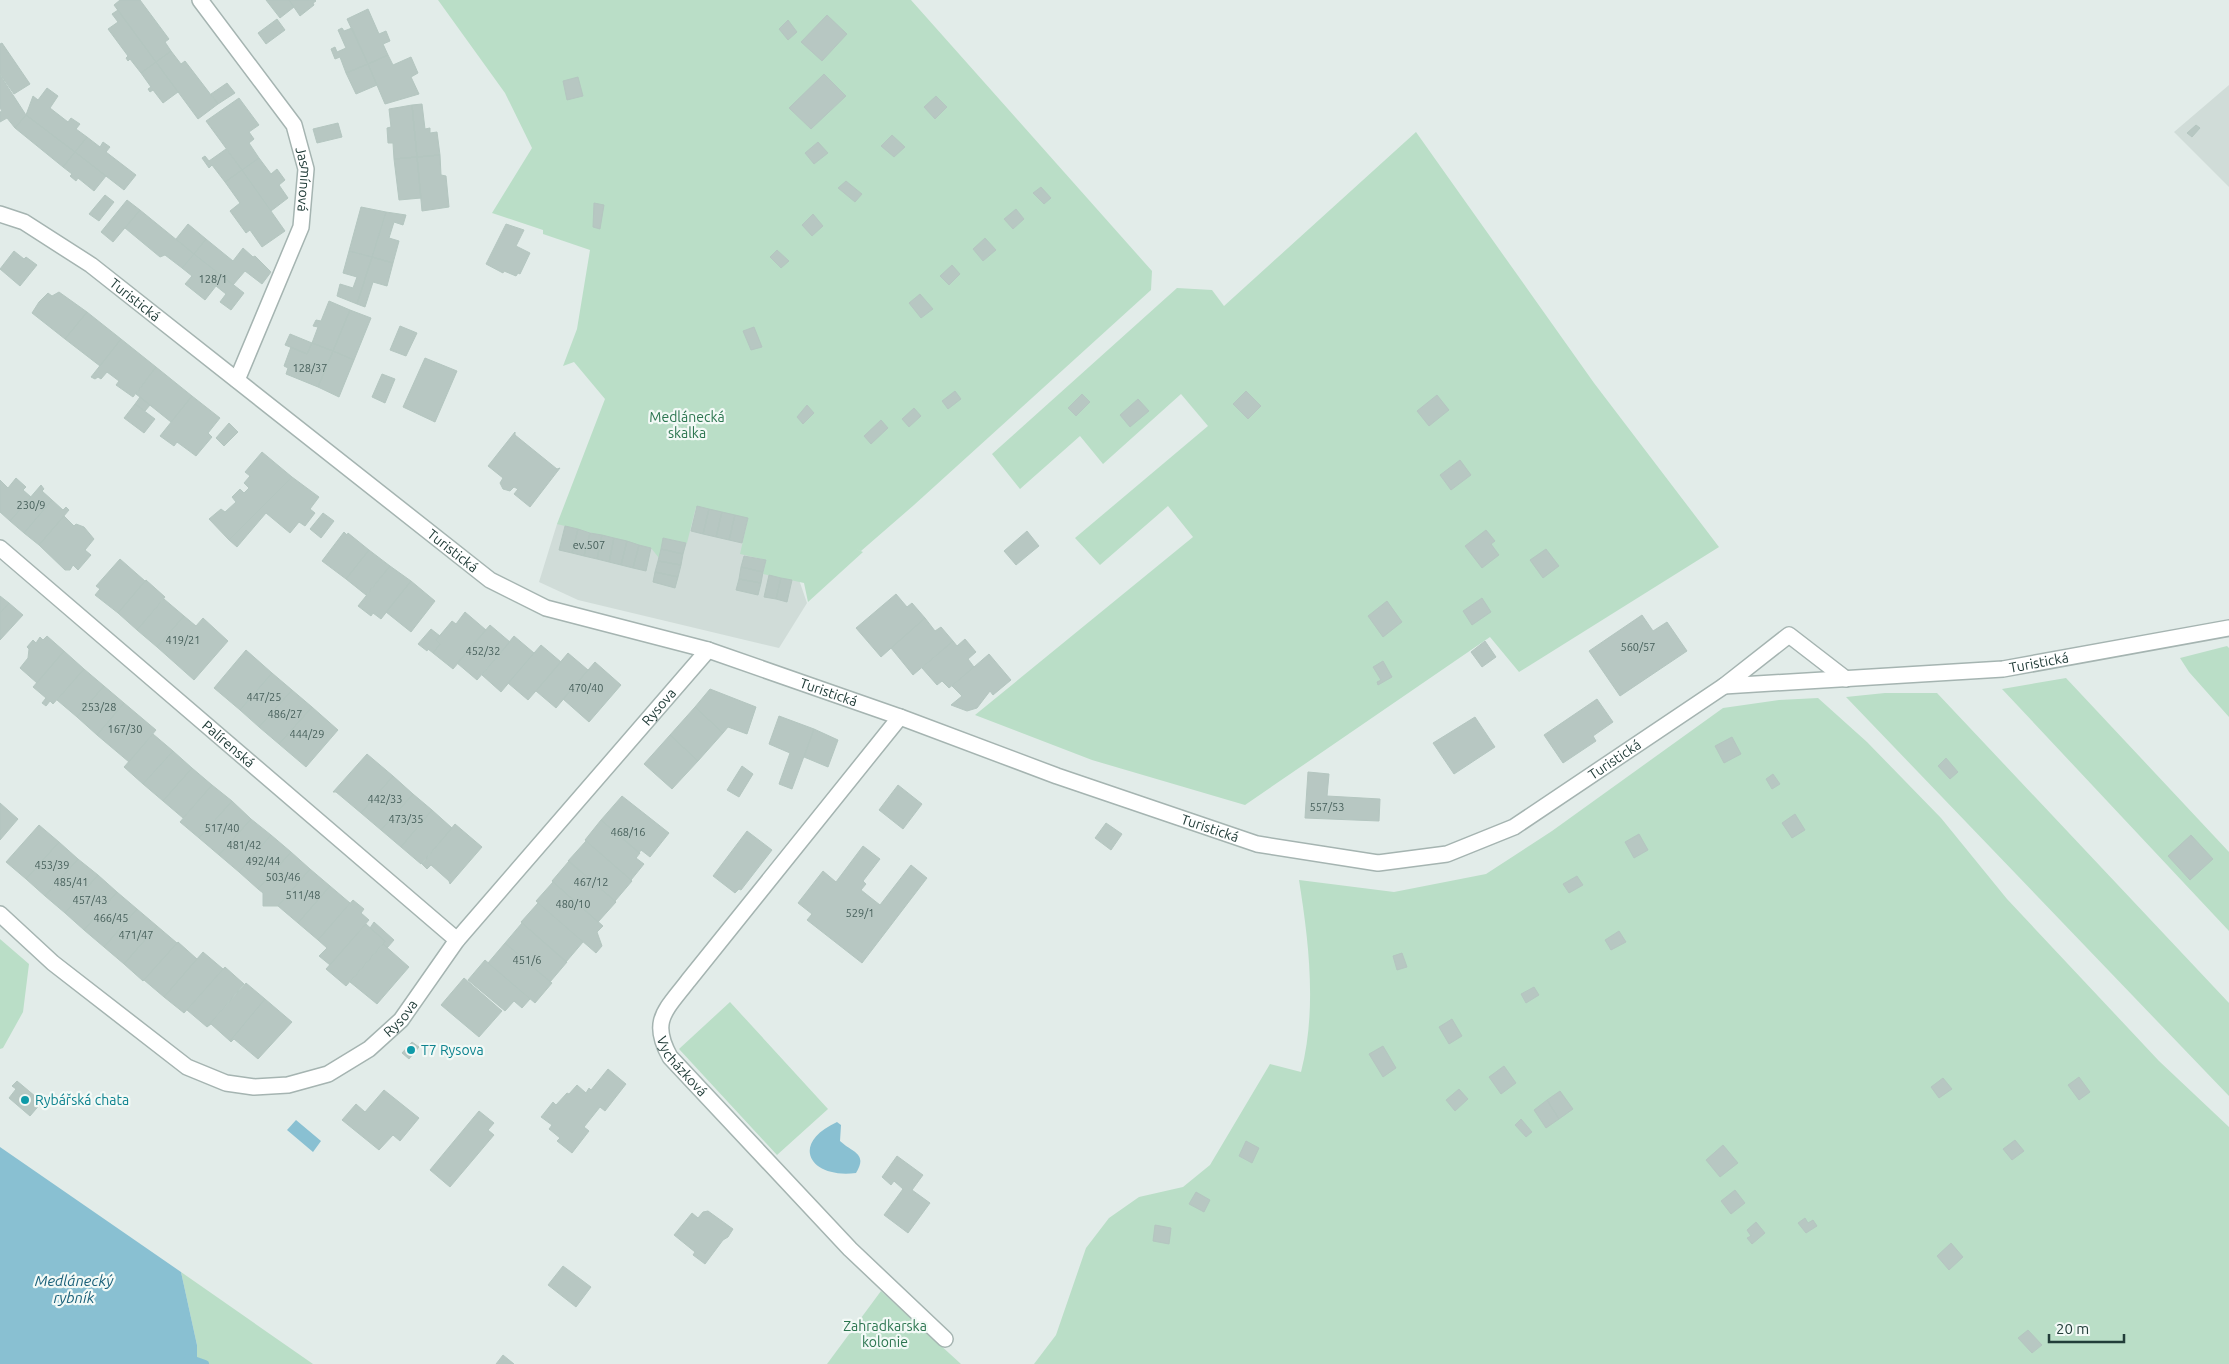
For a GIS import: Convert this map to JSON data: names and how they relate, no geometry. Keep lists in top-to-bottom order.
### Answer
{
  "streets": {
    "street": [
      "Jasmínová",
      "Turistická",
      "Rysova",
      "Palírenská",
      "Vycházková"
    ]
  },
  "crossings": [
    ["Jasmínová", "Turistická"],
    ["Turistická", "Rysova"],
    ["Turistická", "Vycházková"],
    ["Rysova", "Palírenská"]
  ],
  "water": ["Medlánecký rybník"],
  "parks": ["Medlánecká skalka", "Zahradkarska kolonie"],
  "places": ["T7 Rysova", "Rybářská chata"],
  "house_numbers": [
    "128/1",
    "128/37",
    "230/9",
    "ev.507",
    "419/21",
    "560/57",
    "452/32",
    "470/40",
    "447/25",
    "253/28",
    "486/27",
    "167/30",
    "444/29",
    "442/33",
    "557/53",
    "473/35",
    "517/40",
    "468/16",
    "481/42",
    "492/44",
    "453/39",
    "503/46",
    "485/41",
    "467/12",
    "511/48",
    "457/43",
    "480/10",
    "529/1",
    "466/45",
    "471/47",
    "451/6"
  ],
  "scale_bar": "20 m"
}
